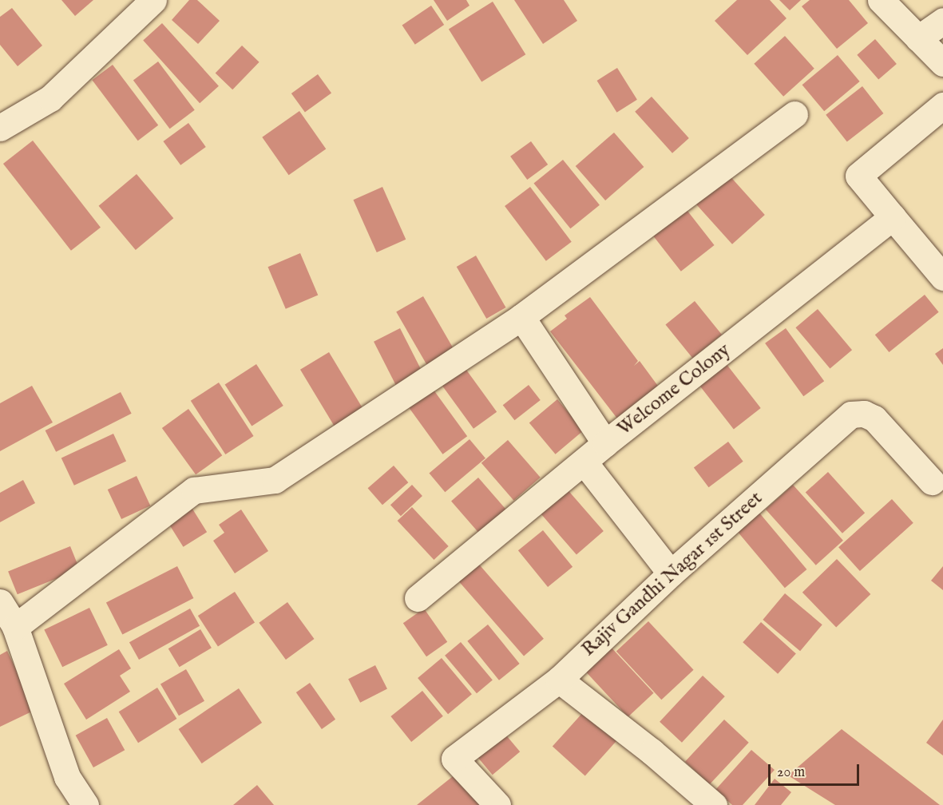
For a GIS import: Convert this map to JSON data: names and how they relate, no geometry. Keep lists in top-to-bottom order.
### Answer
{
  "streets": {
    "street": ["Welcome Colony", "Rajiv Gandhi Nagar 1st Street"]
  },
  "scale_bar": "20 m"
}
